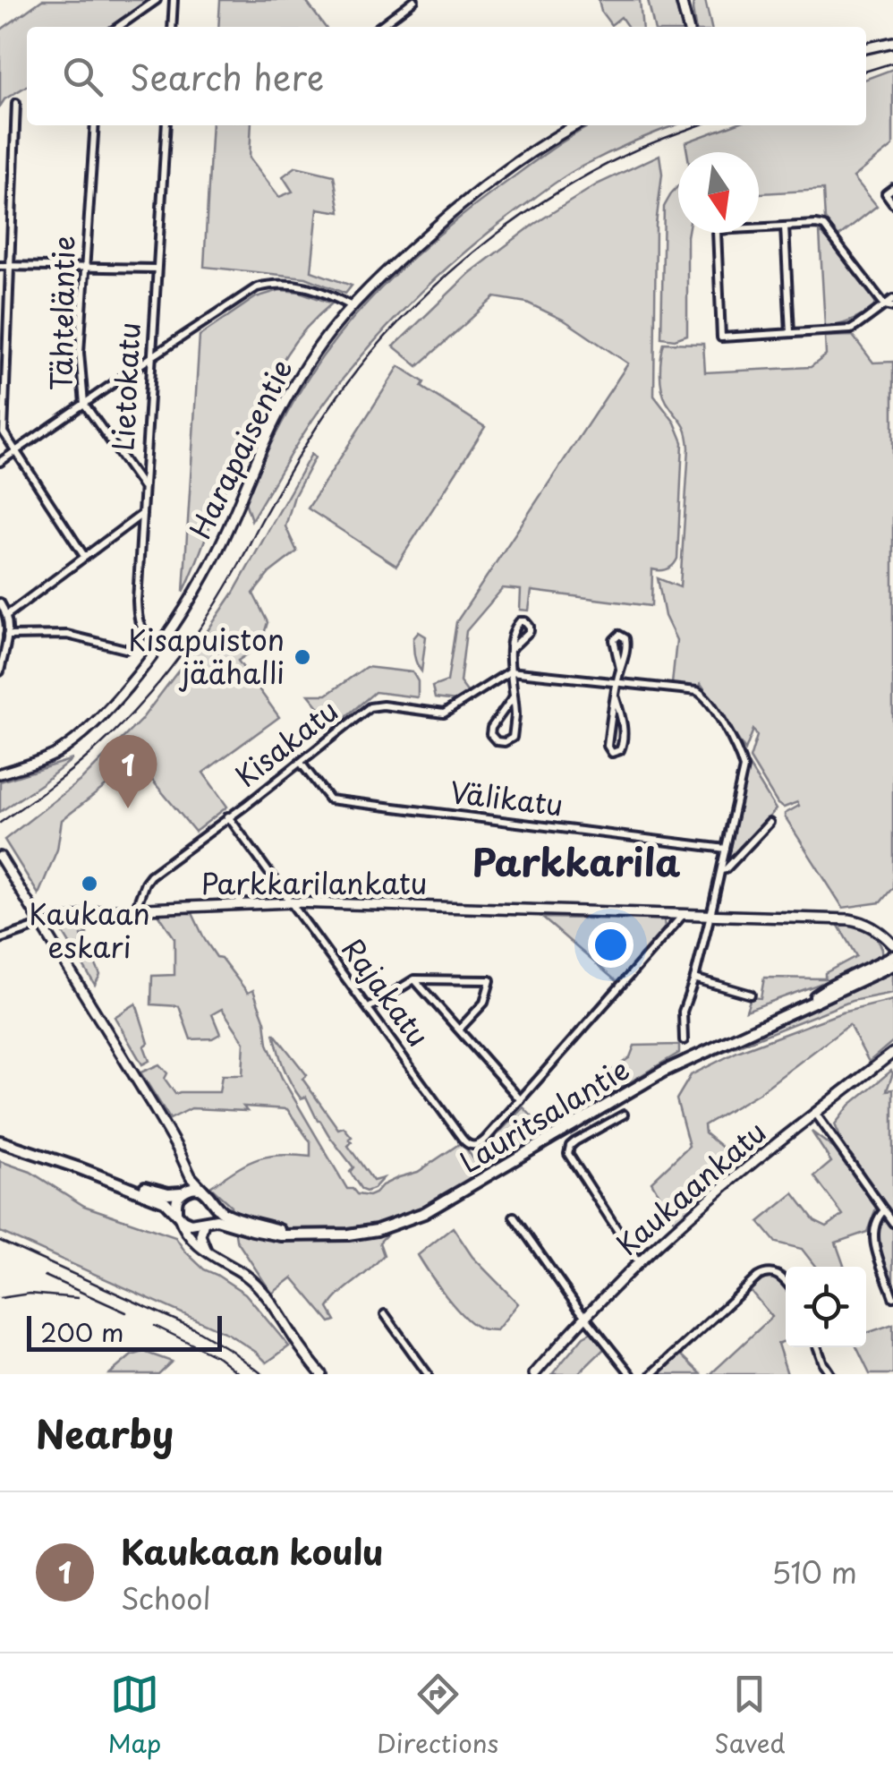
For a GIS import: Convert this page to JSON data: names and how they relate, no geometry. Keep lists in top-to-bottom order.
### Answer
{
  "streets": {
    "main road": ["Lauritsalantie"],
    "street": [
      "Tähteläntie",
      "Lietokatu",
      "Harapaisentie",
      "Kisakatu",
      "Välikatu",
      "Parkkarilankatu",
      "Rajakatu",
      "Kaukaankatu"
    ]
  },
  "crossings": [
    ["Tähteläntie", "Lietokatu"],
    ["Lietokatu", "Harapaisentie"],
    ["Kisakatu", "Välikatu"],
    ["Kisakatu", "Parkkarilankatu"],
    ["Kisakatu", "Rajakatu"],
    ["Parkkarilankatu", "Rajakatu"]
  ],
  "districts": ["Parkkarila"],
  "places": ["Kisapuiston jäähalli", "Kaukaan eskari"],
  "scale_bar": "200 m",
  "north": "bottom",
  "page": {
    "search": "Search here",
    "pins": "1",
    "scale": "200 m",
    "heading": "Nearby",
    "list": [
      {
        "mark": "1",
        "name": "Kaukaan koulu",
        "note": "School",
        "value": "510 m"
      }
    ],
    "nav": ["Map", "Directions", "Saved"]
  }
}
